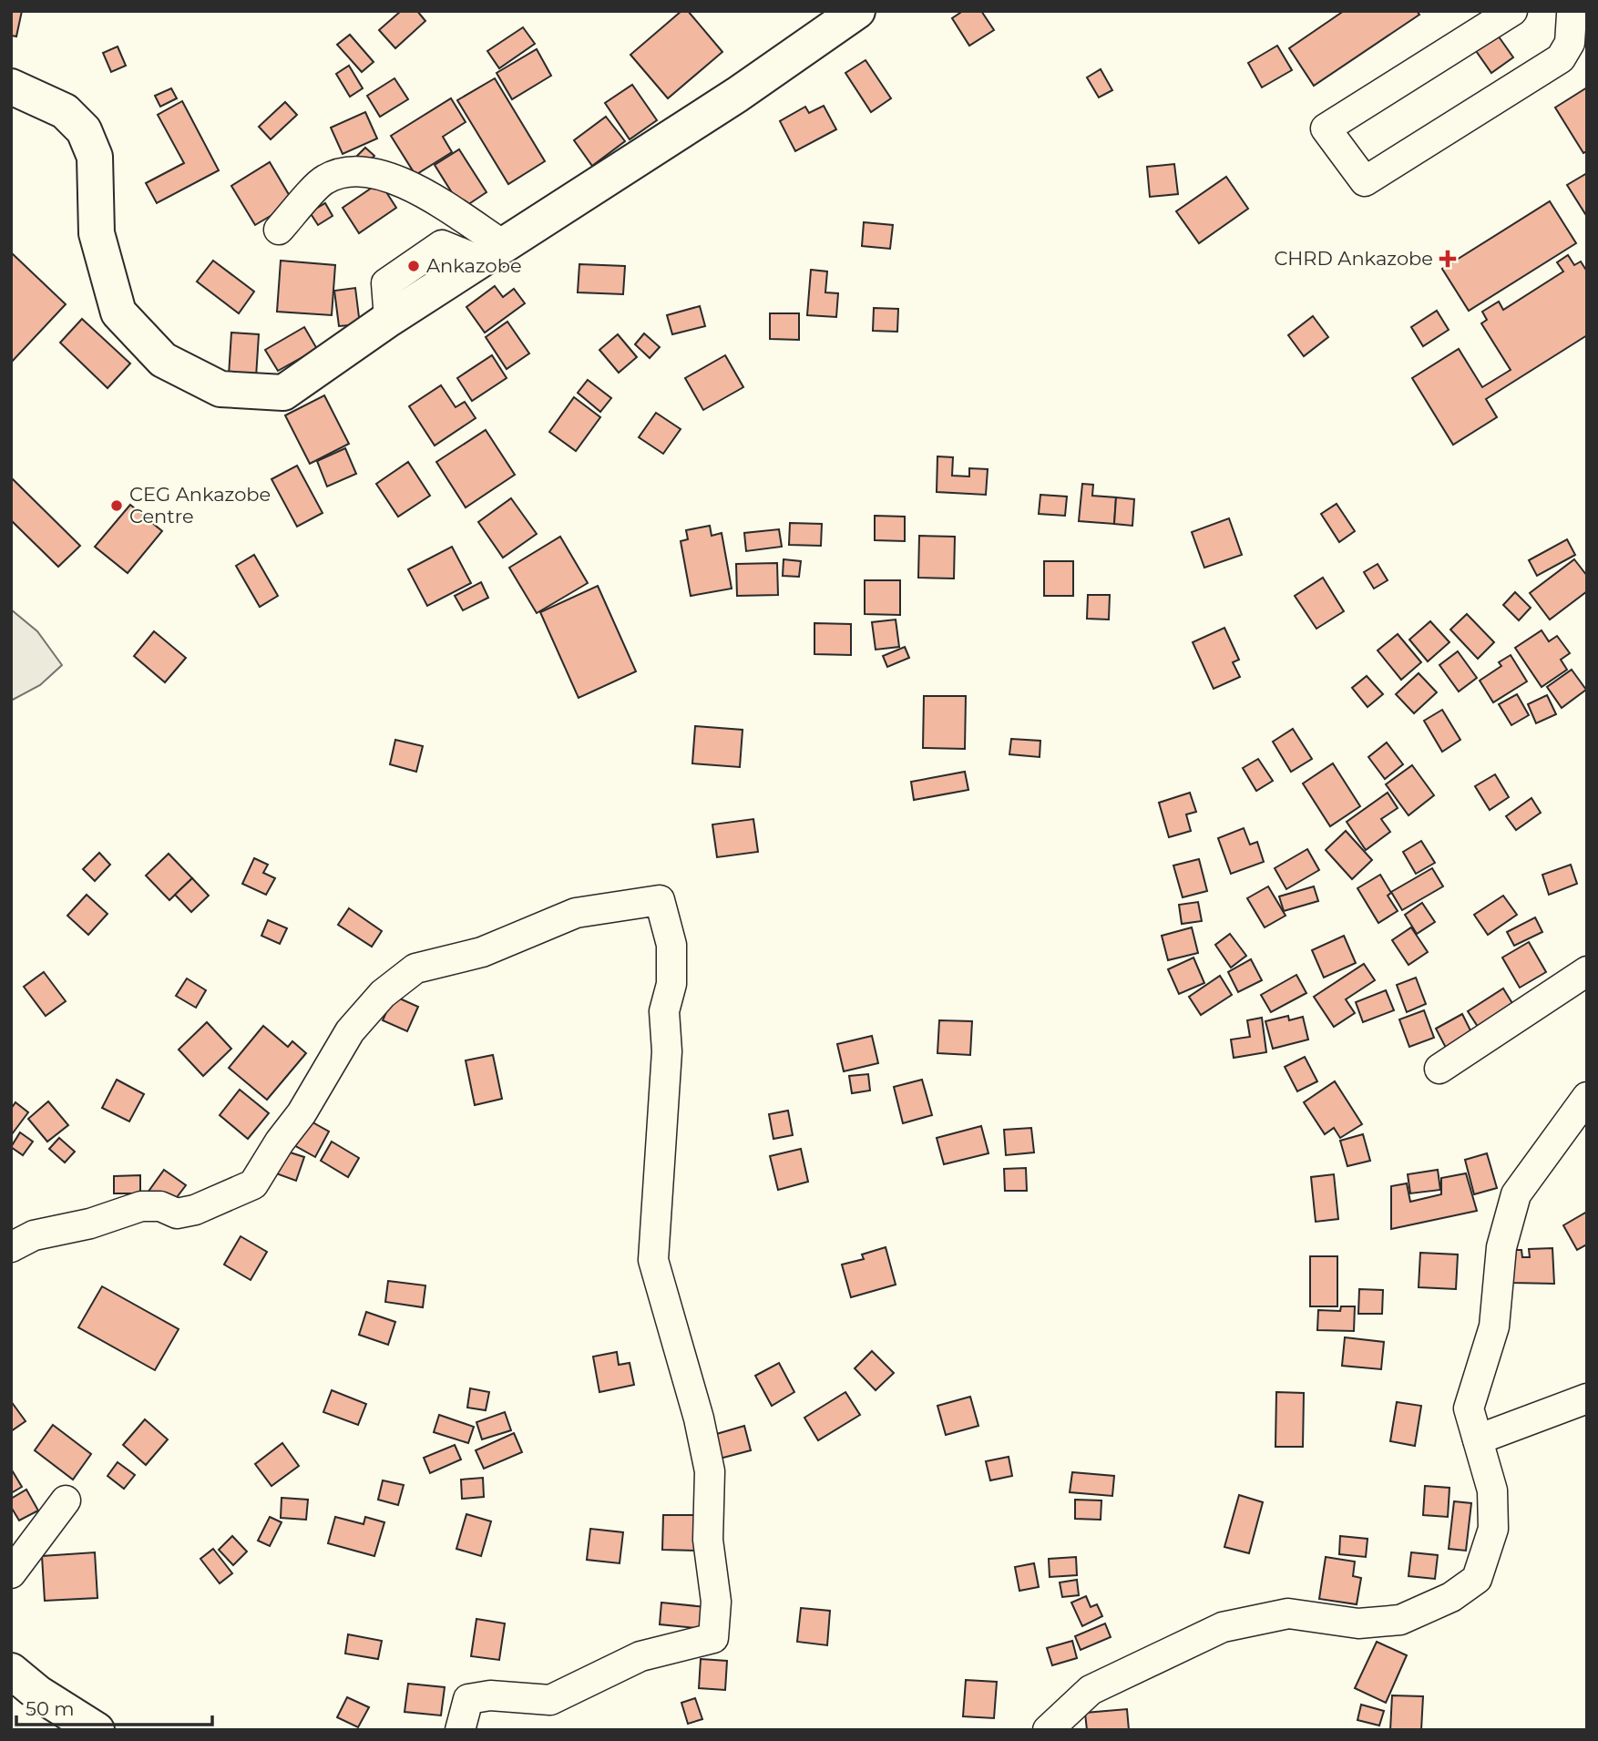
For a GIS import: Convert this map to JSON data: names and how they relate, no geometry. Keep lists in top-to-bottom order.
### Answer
{
  "places": {
    "health": ["CHRD Ankazobe"],
    "other": ["Ankazobe", "CEG Ankazobe Centre"]
  },
  "scale_bar": "50 m"
}
